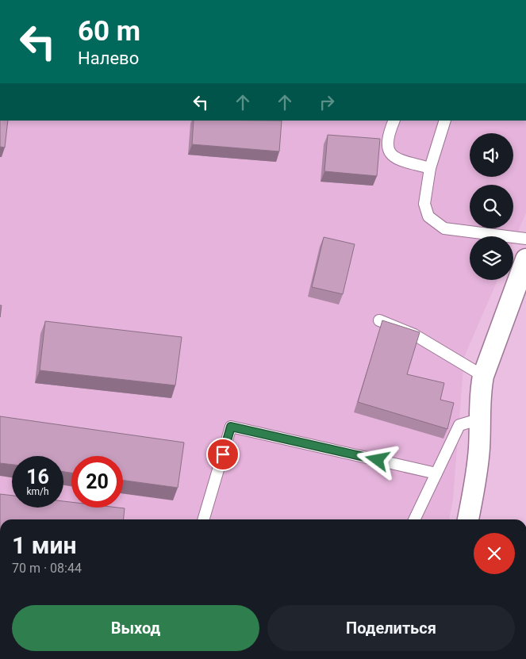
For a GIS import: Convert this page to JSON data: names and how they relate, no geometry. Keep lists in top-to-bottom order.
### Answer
{
  "page": {
    "turn": ["60 m", "Налево"],
    "speed": "16 km/h",
    "limit": "20",
    "heading": ["1 мин", "70 m · 08:44"],
    "buttons": ["Выход", "Поделиться"]
  }
}
